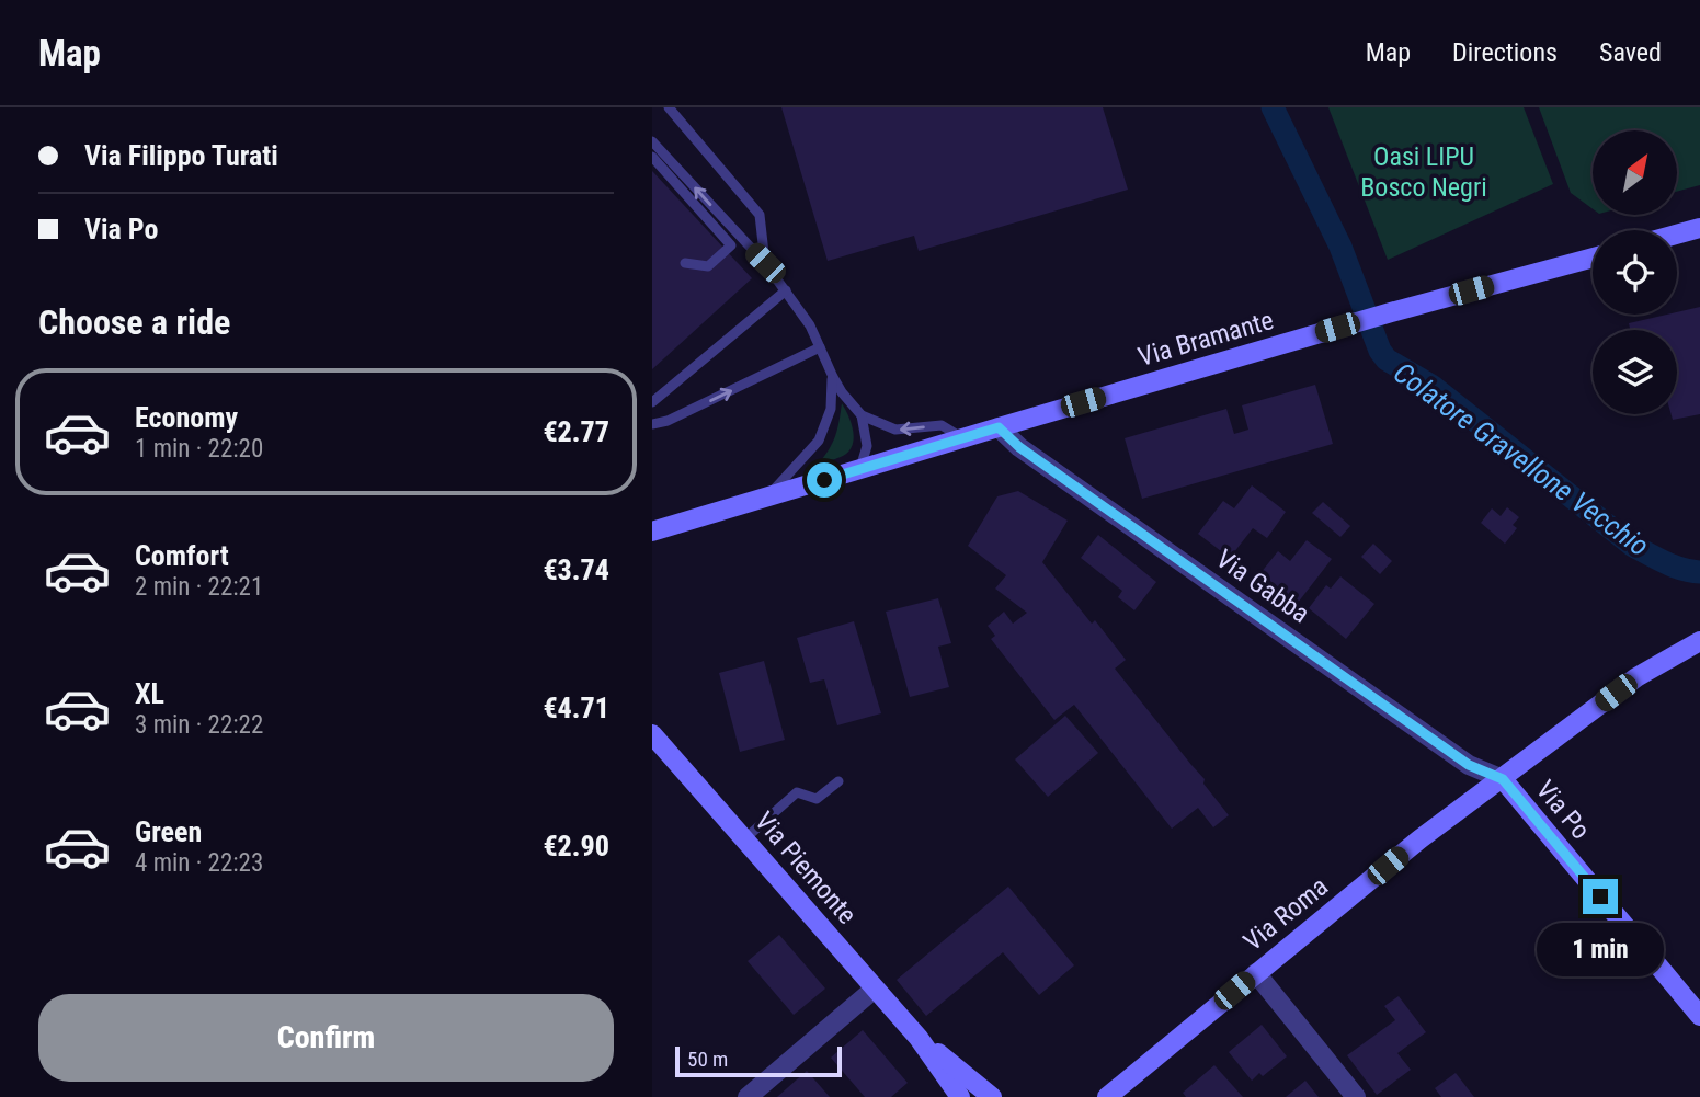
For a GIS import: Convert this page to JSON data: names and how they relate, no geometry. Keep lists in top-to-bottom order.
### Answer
{
  "streets": {
    "street": [
      "Via Bramante",
      "Via Gabba",
      "Via Po",
      "Via Piemonte",
      "Via Roma"
    ]
  },
  "crossings": [
    ["Via Bramante", "Via Gabba"],
    ["Via Gabba", "Via Po"],
    ["Via Gabba", "Via Roma"],
    ["Via Po", "Via Roma"]
  ],
  "water": ["Colatore Gravellone Vecchio"],
  "parks": ["Oasi LIPU Bosco Negri"],
  "scale_bar": "50 m",
  "north": "top right",
  "page": {
    "header": "Map",
    "nav": ["Map", "Directions", "Saved"],
    "banner": ["Via Filippo Turati", "Via Po"],
    "heading": "Choose a ride",
    "list": [
      {
        "name": "Economy",
        "note": "1 min · 22:20",
        "value": "€2.77"
      },
      {
        "name": "Comfort",
        "note": "2 min · 22:21",
        "value": "€3.74"
      },
      {
        "name": "XL",
        "note": "3 min · 22:22",
        "value": "€4.71"
      },
      {
        "name": "Green",
        "note": "4 min · 22:23",
        "value": "€2.90"
      }
    ],
    "bubble": "1 min",
    "buttons": "Confirm",
    "scale": "50 m"
  }
}
